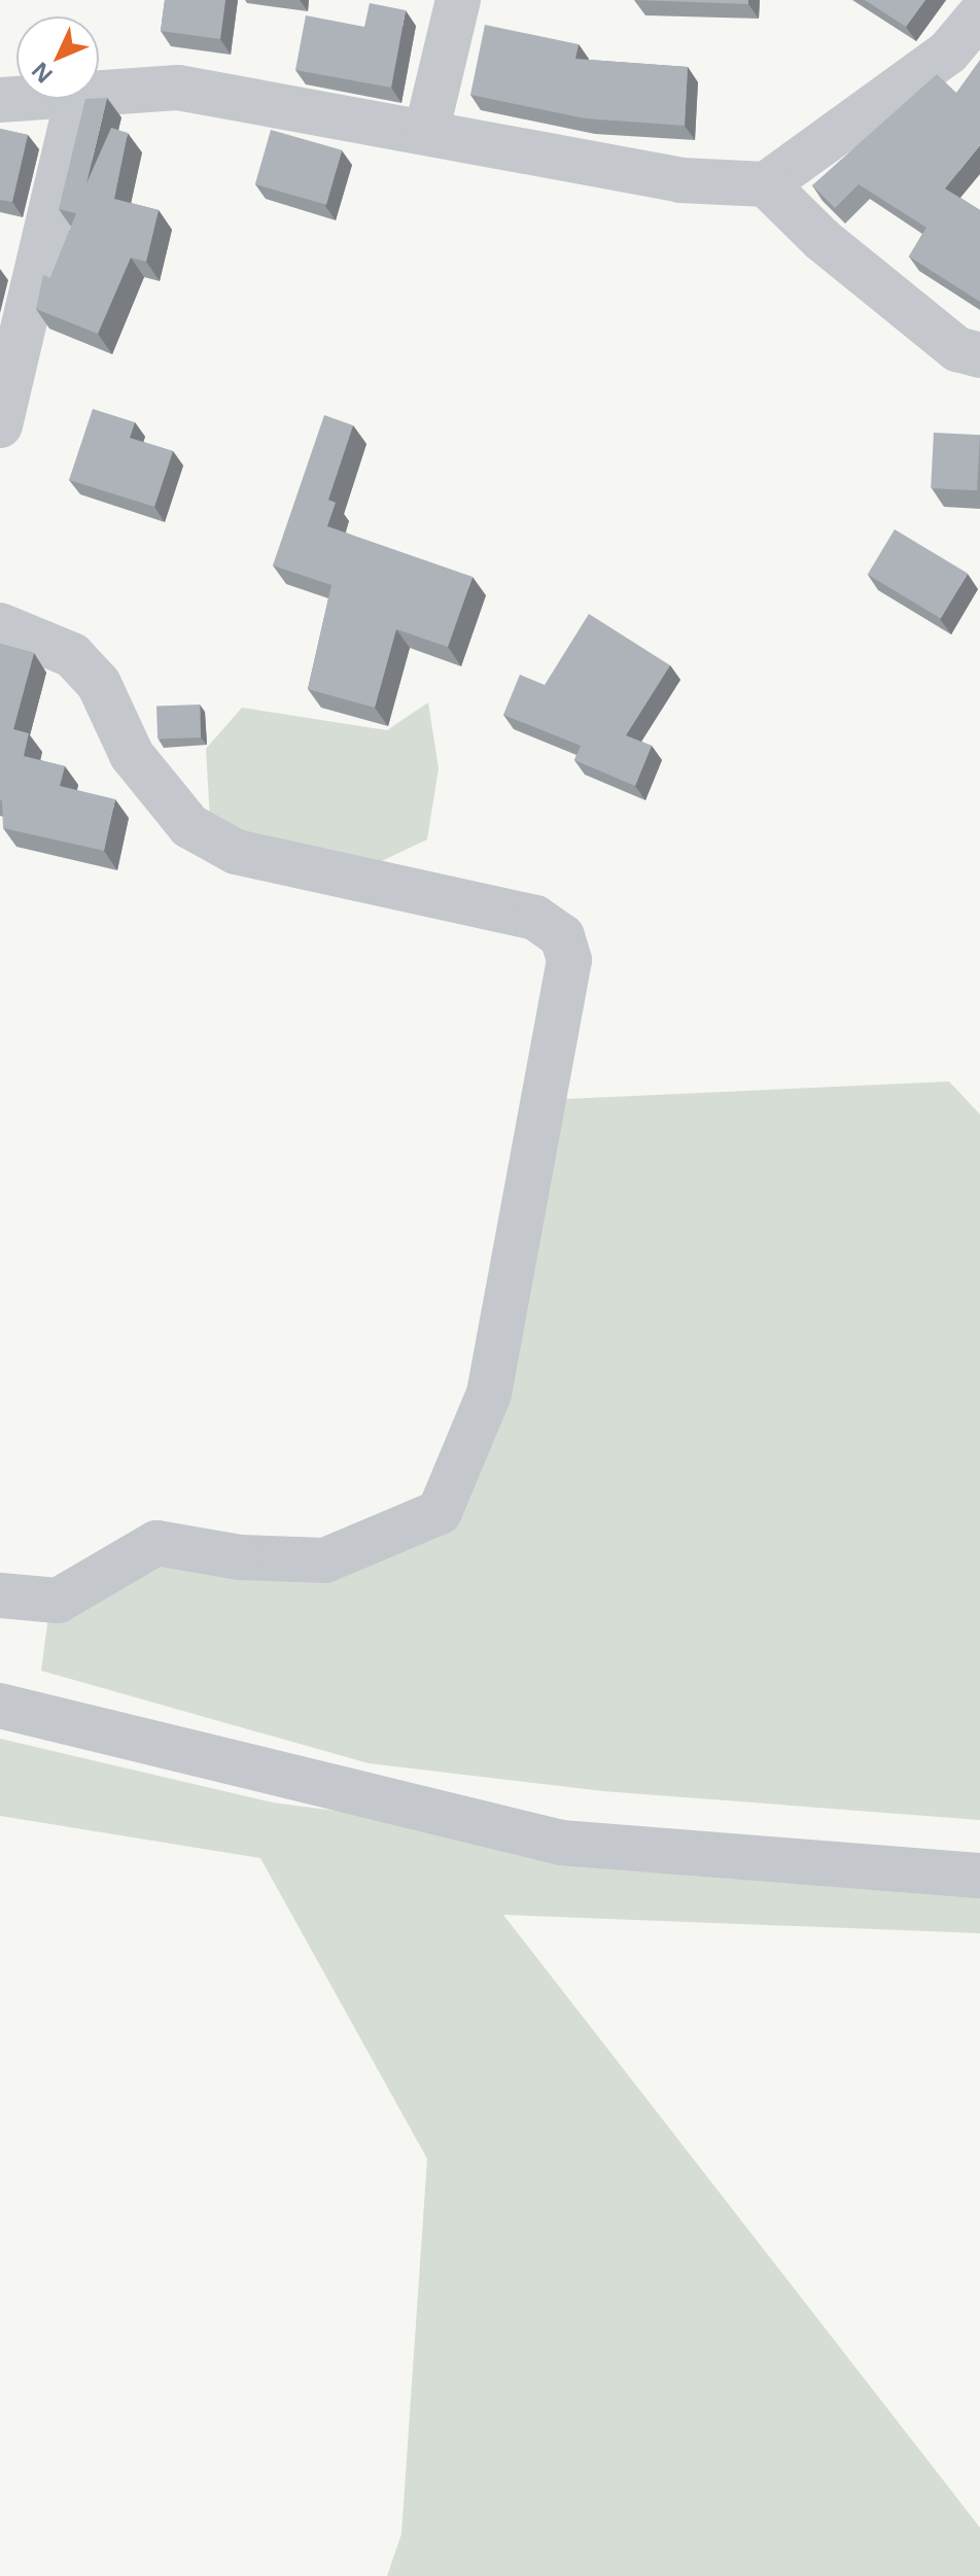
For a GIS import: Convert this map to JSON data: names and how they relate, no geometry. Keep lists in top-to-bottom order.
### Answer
{
  "north": "bottom left"
}
